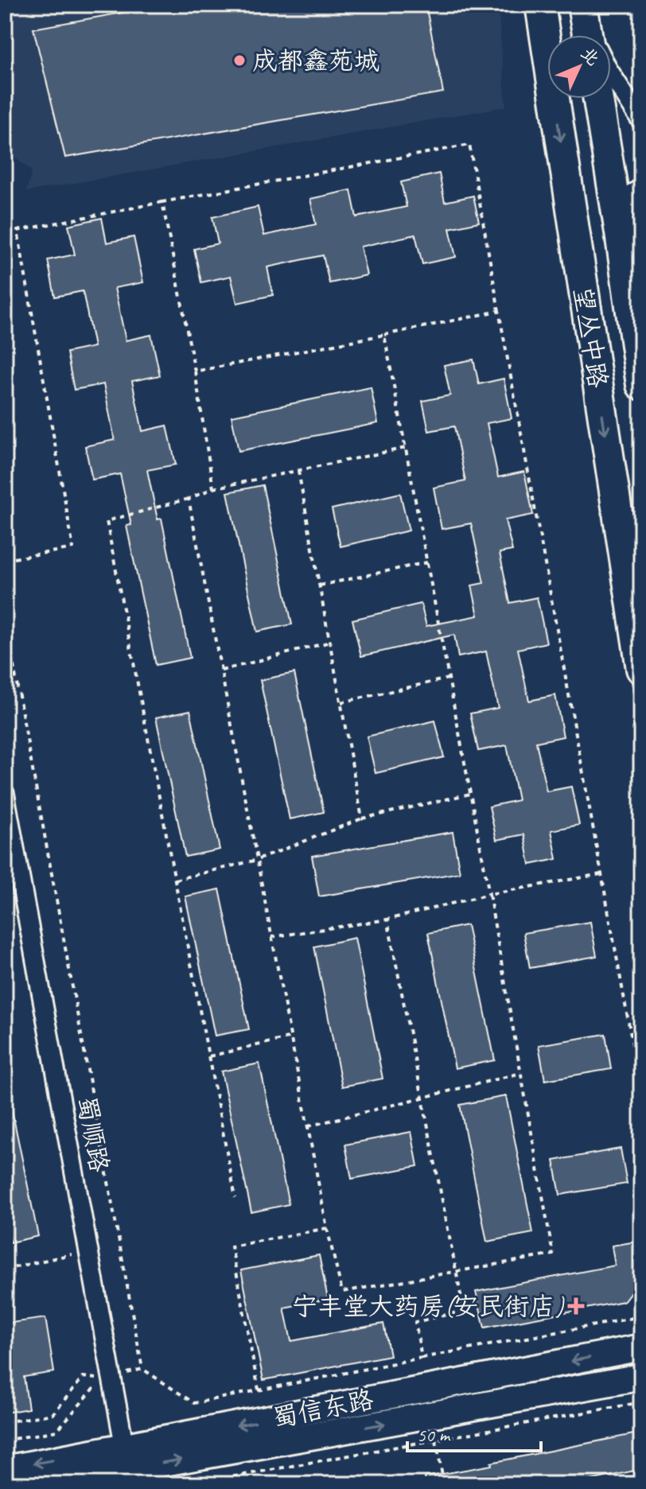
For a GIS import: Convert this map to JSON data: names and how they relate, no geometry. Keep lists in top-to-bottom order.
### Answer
{
  "streets": {
    "main road": ["望丛中路", "蜀信东路"],
    "street": ["蜀顺路"]
  },
  "crossings": [
    ["蜀顺路", "蜀信东路"]
  ],
  "places": {
    "other": ["成都鑫苑城"],
    "health": ["宁丰堂大药房(安民街店)"]
  },
  "scale_bar": "50 m",
  "north": "top right"
}
